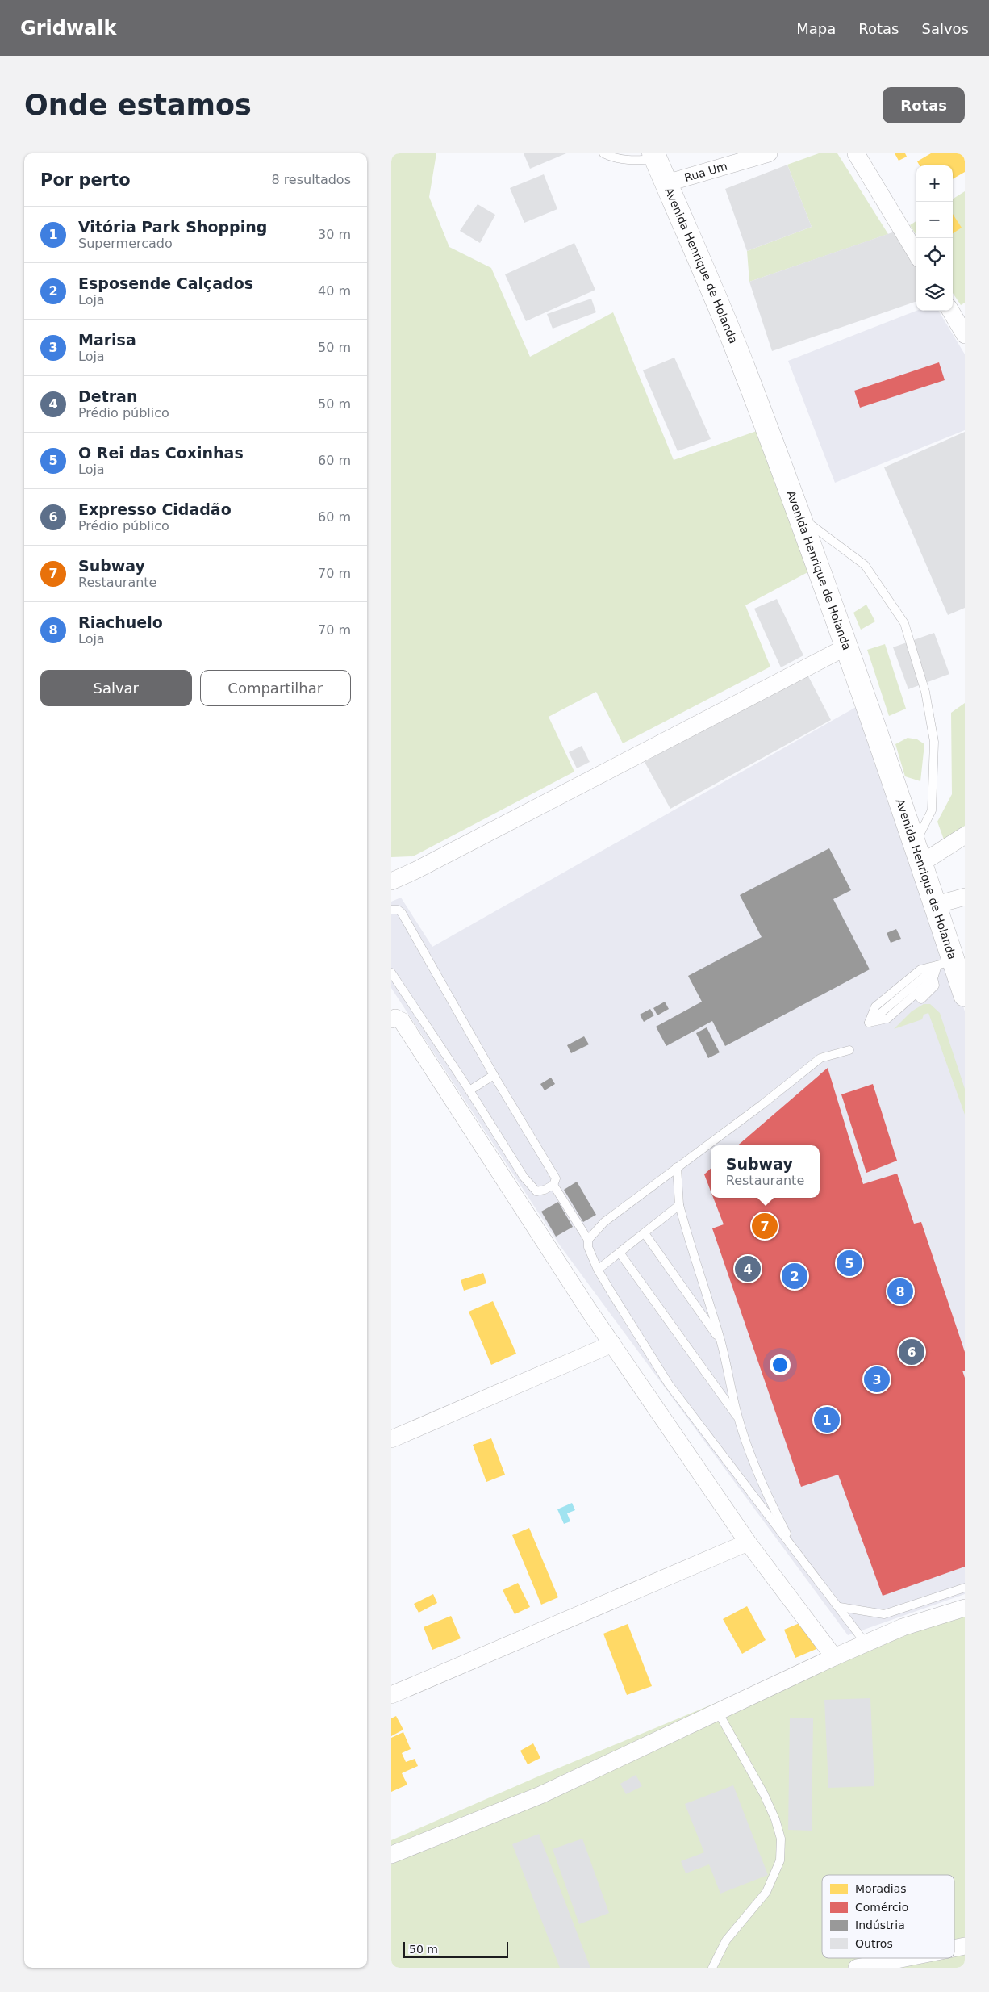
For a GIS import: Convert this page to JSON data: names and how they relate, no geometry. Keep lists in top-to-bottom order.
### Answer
{
  "streets": {
    "main road": ["Avenida Henrique de Holanda"],
    "street": ["Rua Um"]
  },
  "crossings": [
    ["Rua Um", "Avenida Henrique de Holanda"]
  ],
  "legend": [
    "Moradias",
    "Comércio",
    "Indústria",
    "Outros"
  ],
  "scale_bar": "50 m",
  "page": {
    "header": "Gridwalk",
    "nav": ["Mapa", "Rotas", "Salvos"],
    "buttons": [
      "Rotas",
      ["Salvar", "Compartilhar"]
    ],
    "title": "Onde estamos",
    "heading": ["Por perto", "8 resultados"],
    "map_buttons": ["+", "−"],
    "list": [
      {
        "mark": "1",
        "name": "Vitória Park Shopping",
        "note": "Supermercado",
        "value": "30 m"
      },
      {
        "mark": "2",
        "name": "Esposende Calçados",
        "note": "Loja",
        "value": "40 m"
      },
      {
        "mark": "3",
        "name": "Marisa",
        "note": "Loja",
        "value": "50 m"
      },
      {
        "mark": "4",
        "name": "Detran",
        "note": "Prédio público",
        "value": "50 m"
      },
      {
        "mark": "5",
        "name": "O Rei das Coxinhas",
        "note": "Loja",
        "value": "60 m"
      },
      {
        "mark": "6",
        "name": "Expresso Cidadão",
        "note": "Prédio público",
        "value": "60 m"
      },
      {
        "mark": "7",
        "name": "Subway",
        "note": "Restaurante",
        "value": "70 m"
      },
      {
        "mark": "8",
        "name": "Riachuelo",
        "note": "Loja",
        "value": "70 m"
      }
    ],
    "popup": ["Subway", "Restaurante"],
    "pins": [
      "7",
      "5",
      "4",
      "2",
      "8",
      "6",
      "3",
      "1"
    ],
    "scale": "50 m"
  }
}
